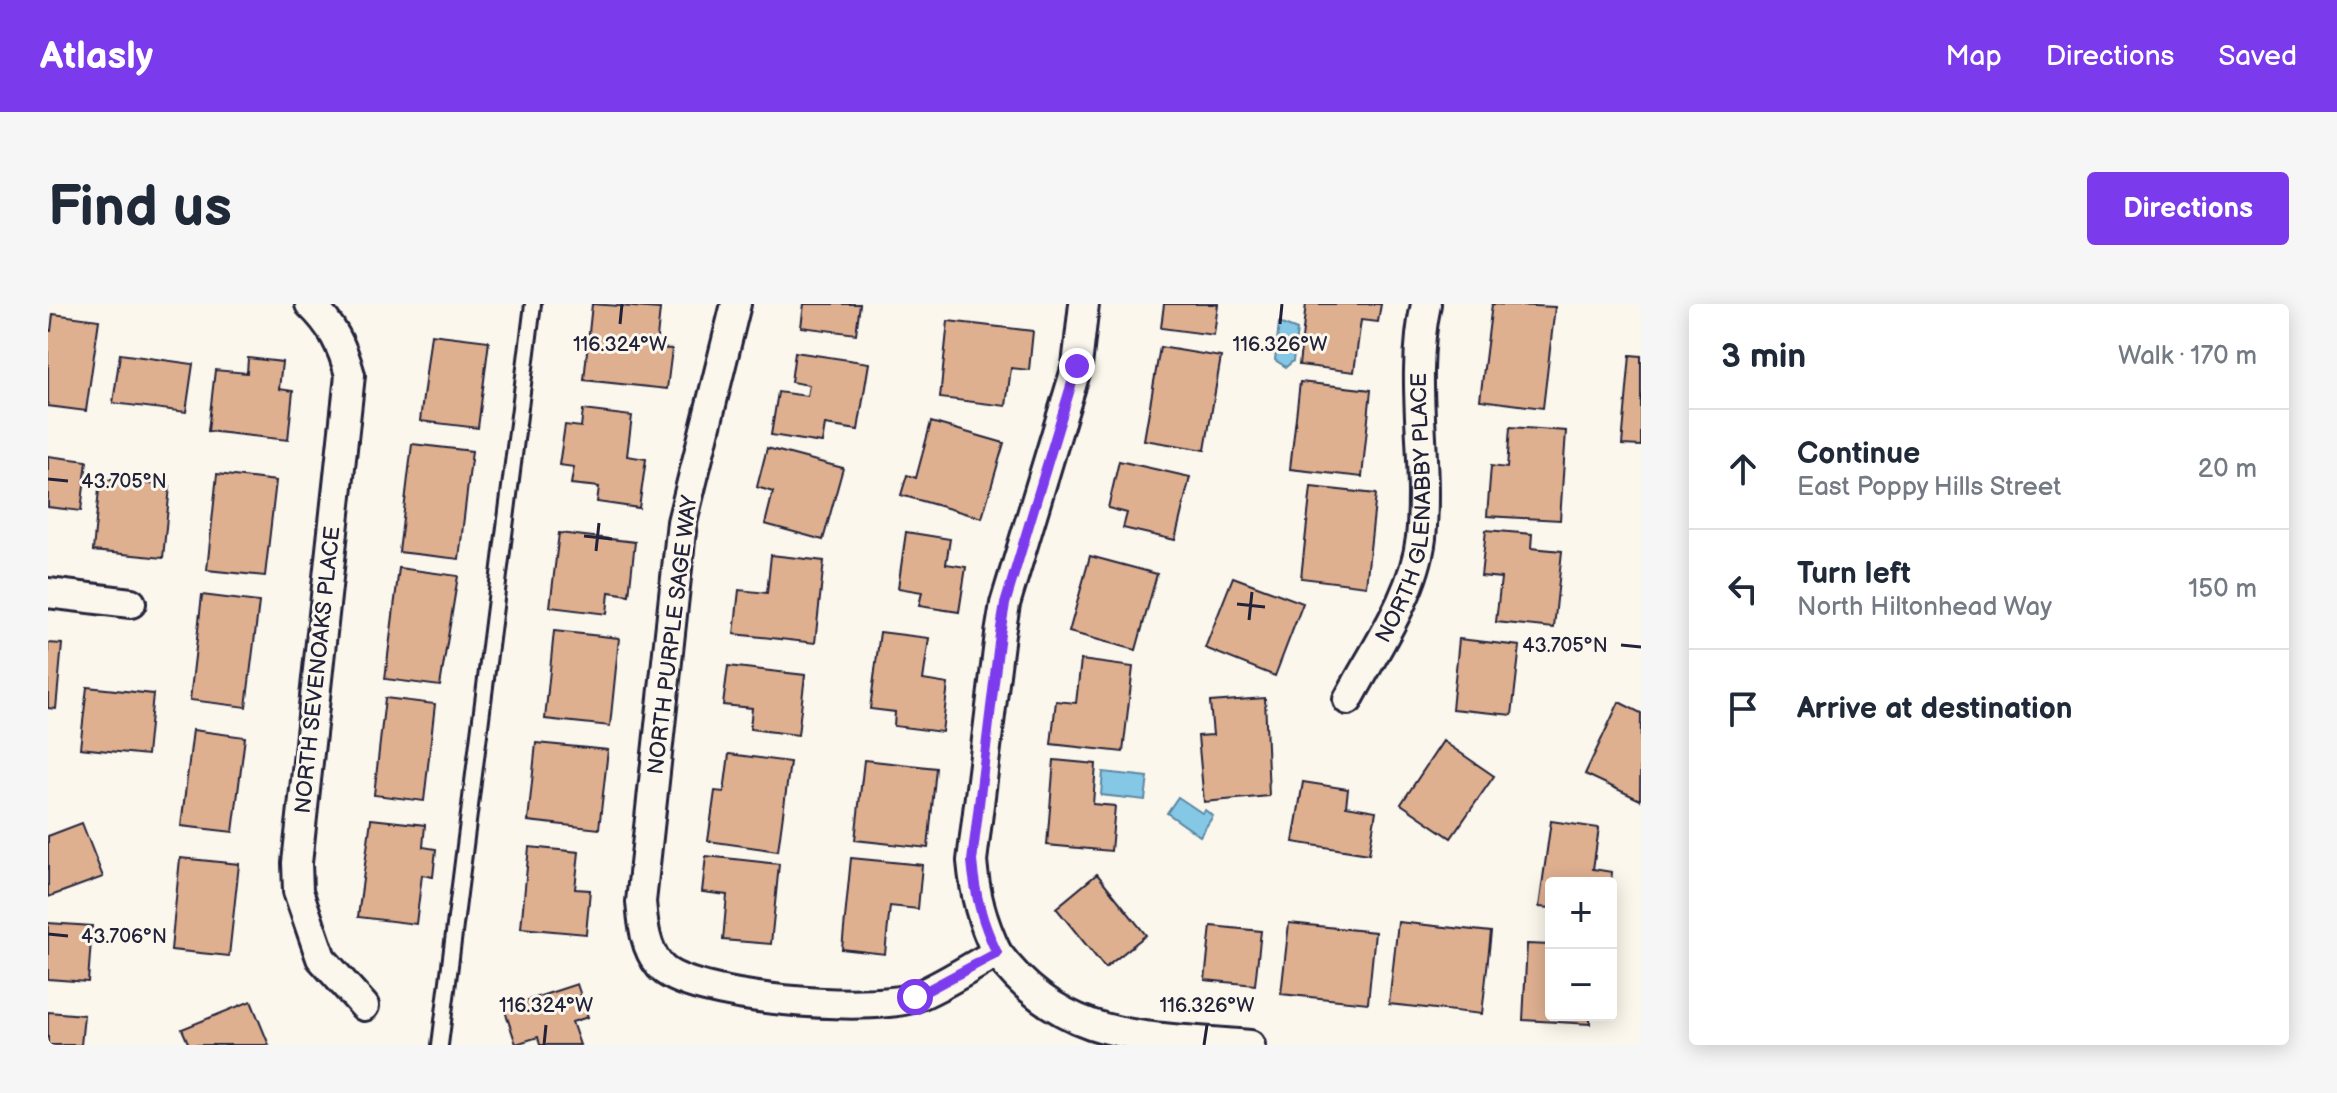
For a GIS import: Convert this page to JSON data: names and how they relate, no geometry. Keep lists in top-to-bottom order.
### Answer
{
  "streets": {
    "street": ["NORTH GLENABBY PLACE", "NORTH PURPLE SAGE WAY", "NORTH SEVENOAKS PLACE"]
  },
  "page": {
    "header": "Atlasly",
    "nav": ["Map", "Directions", "Saved"],
    "buttons": "Directions",
    "title": "Find us",
    "heading": ["3 min", "Walk · 170 m"],
    "list": [
      ["Continue", "East Poppy Hills Street", "20 m"],
      ["Turn left", "North Hiltonhead Way", "150 m"],
      "Arrive at destination"
    ],
    "map_buttons": ["+", "−"]
  },
  "coordinates": [
    "116.324°W",
    "116.326°W",
    "43.705°N",
    "43.706°N"
  ]
}
